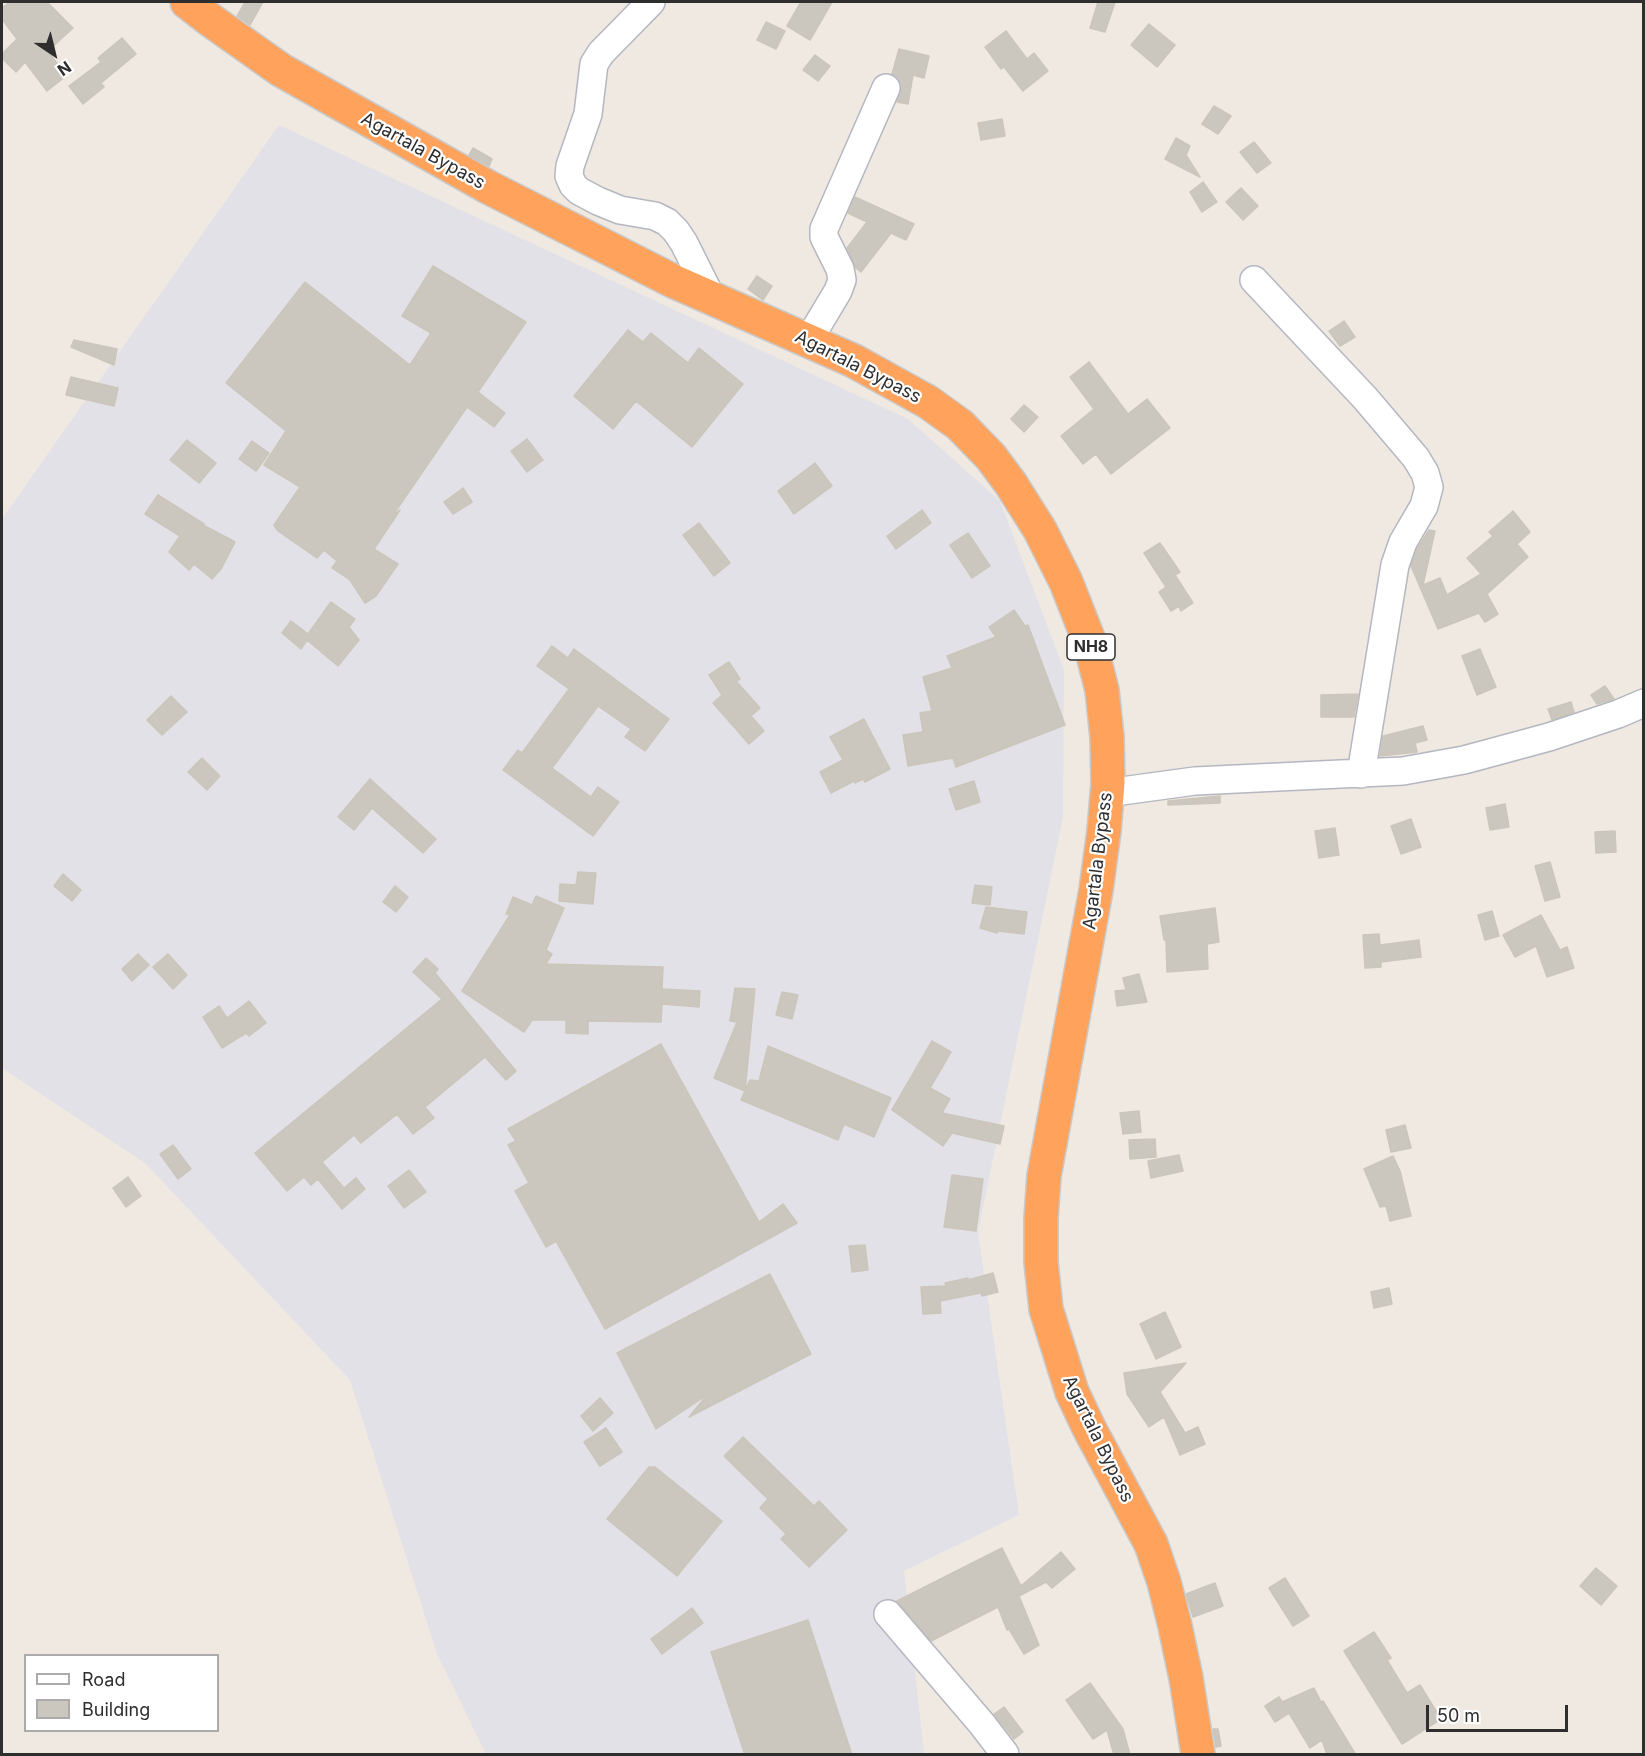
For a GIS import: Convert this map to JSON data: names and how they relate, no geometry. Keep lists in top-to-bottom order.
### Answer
{
  "streets": {
    "highway": ["Agartala Bypass", "NH8"]
  },
  "legend": ["Road", "Building"],
  "scale_bar": "50 m",
  "north": "bottom right"
}
